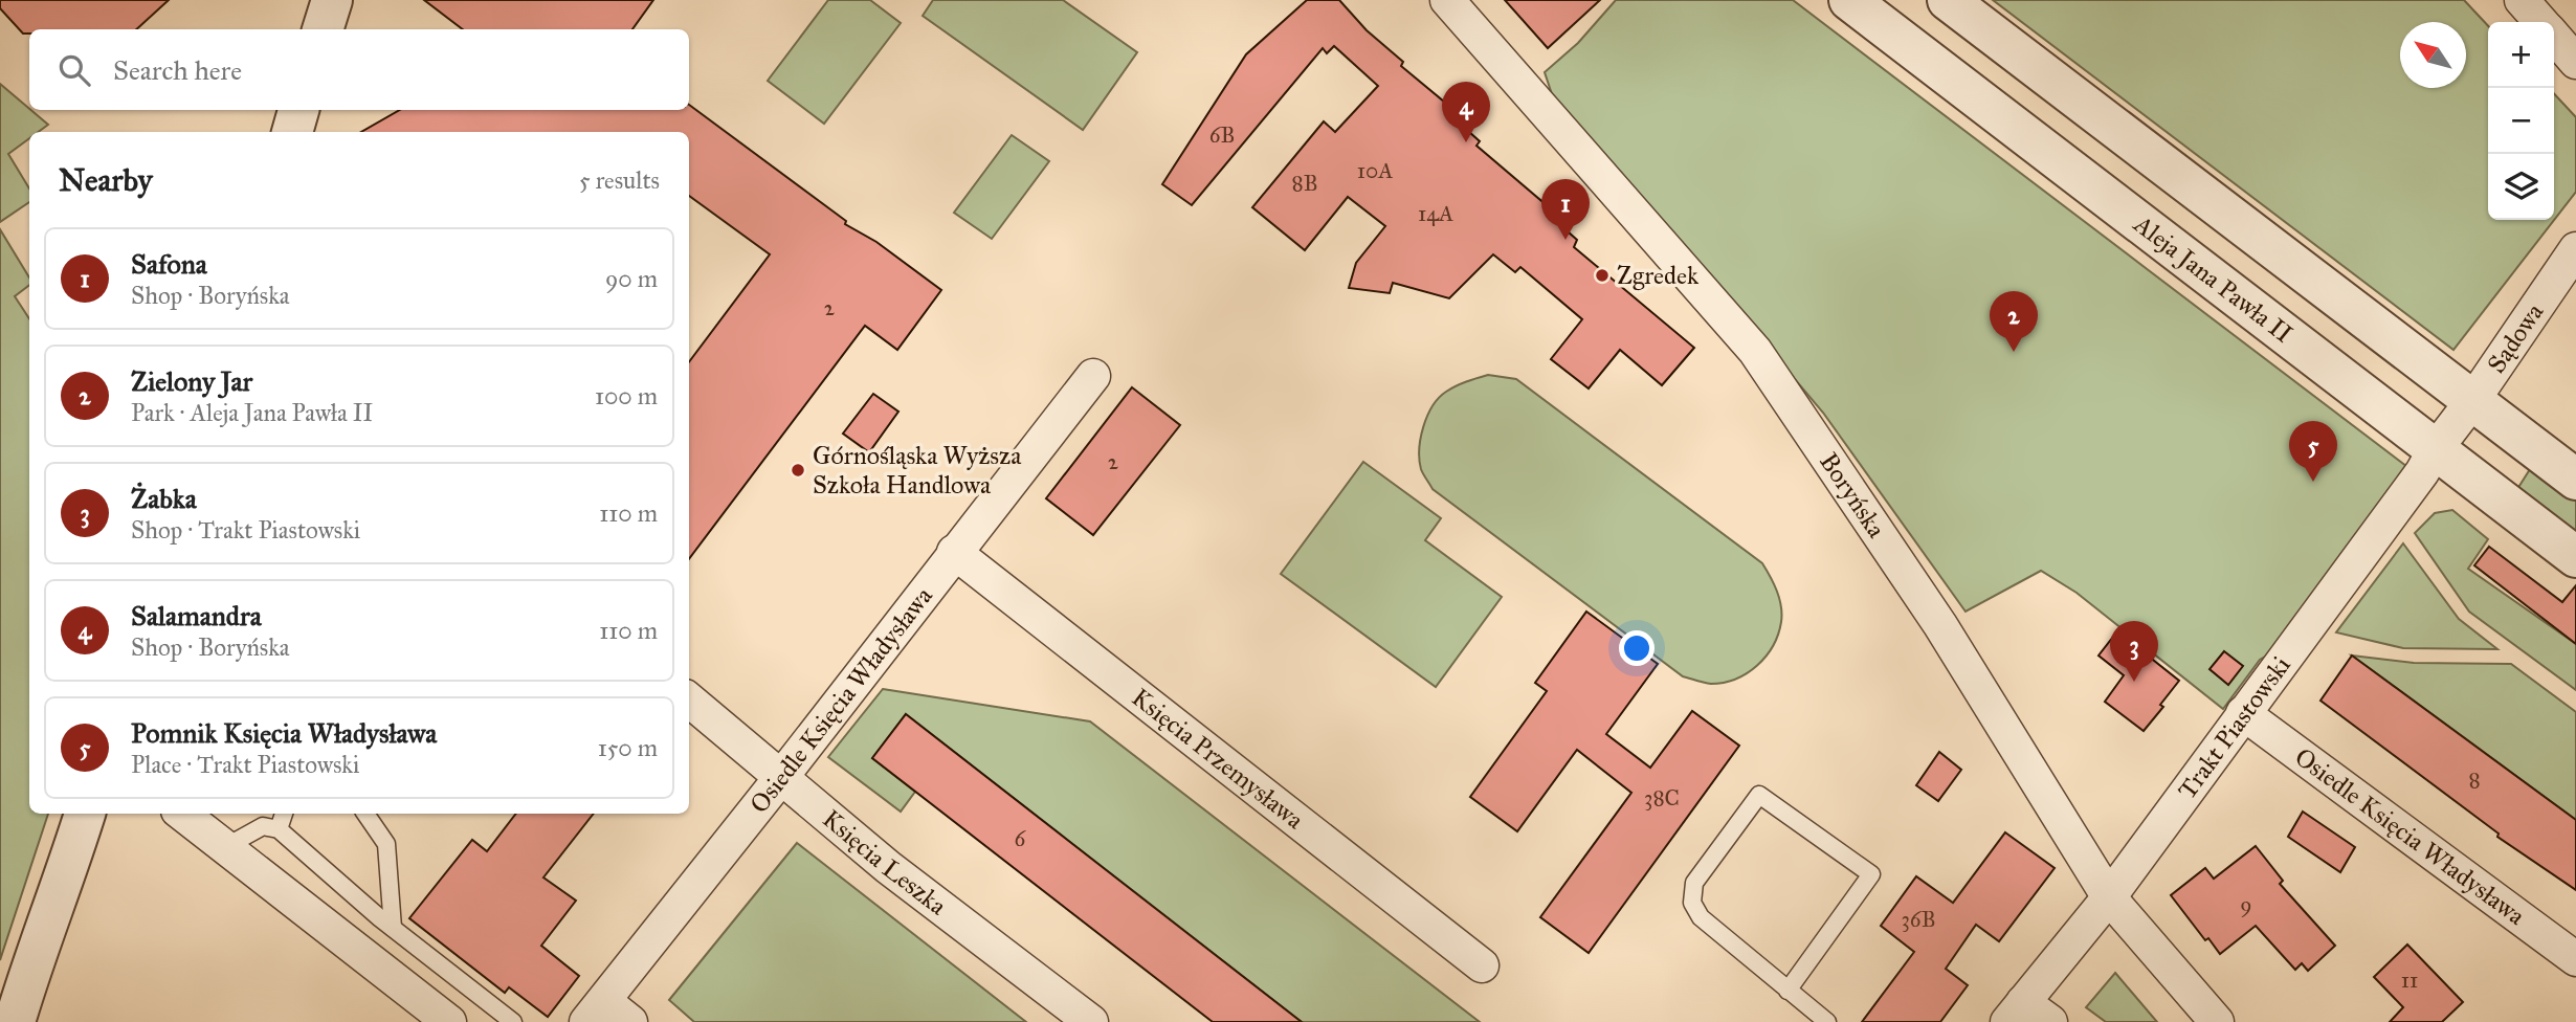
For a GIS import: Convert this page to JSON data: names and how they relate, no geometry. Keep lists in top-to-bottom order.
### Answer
{
  "streets": {
    "street": [
      "Aleja Jana Pawła II",
      "Sądowa",
      "Boryńska",
      "Osiedle Księcia Władysława",
      "Trakt Piastowski",
      "Księcia Przemysława",
      "Księcia Leszka"
    ]
  },
  "crossings": [
    ["Aleja Jana Pawła II", "Sądowa"],
    ["Aleja Jana Pawła II", "Trakt Piastowski"],
    ["Sądowa", "Trakt Piastowski"],
    ["Boryńska", "Trakt Piastowski"],
    ["Osiedle Księcia Władysława", "Trakt Piastowski"],
    ["Osiedle Księcia Władysława", "Księcia Przemysława"],
    ["Osiedle Księcia Władysława", "Księcia Leszka"]
  ],
  "places": ["Zgredek", "Górnośląska Wyższa Szkoła Handlowa"],
  "house_numbers": [
    "6B",
    "10A",
    "8B",
    "14A",
    "2",
    "2",
    "8",
    "38C",
    "6",
    "9",
    "36B",
    "11"
  ],
  "north": "top left",
  "page": {
    "map_buttons": ["+", "−"],
    "search": "Search here",
    "pins": [
      "4",
      "1",
      "2",
      "5",
      "3"
    ],
    "heading": ["Nearby", "5 results"],
    "list": [
      {
        "mark": "1",
        "name": "Safona",
        "note": "Shop · Boryńska",
        "value": "90 m"
      },
      {
        "mark": "2",
        "name": "Zielony Jar",
        "note": "Park · Aleja Jana Pawła II",
        "value": "100 m"
      },
      {
        "mark": "3",
        "name": "Żabka",
        "note": "Shop · Trakt Piastowski",
        "value": "110 m"
      },
      {
        "mark": "4",
        "name": "Salamandra",
        "note": "Shop · Boryńska",
        "value": "110 m"
      },
      {
        "mark": "5",
        "name": "Pomnik Księcia Władysława",
        "note": "Place · Trakt Piastowski",
        "value": "150 m"
      }
    ]
  }
}
